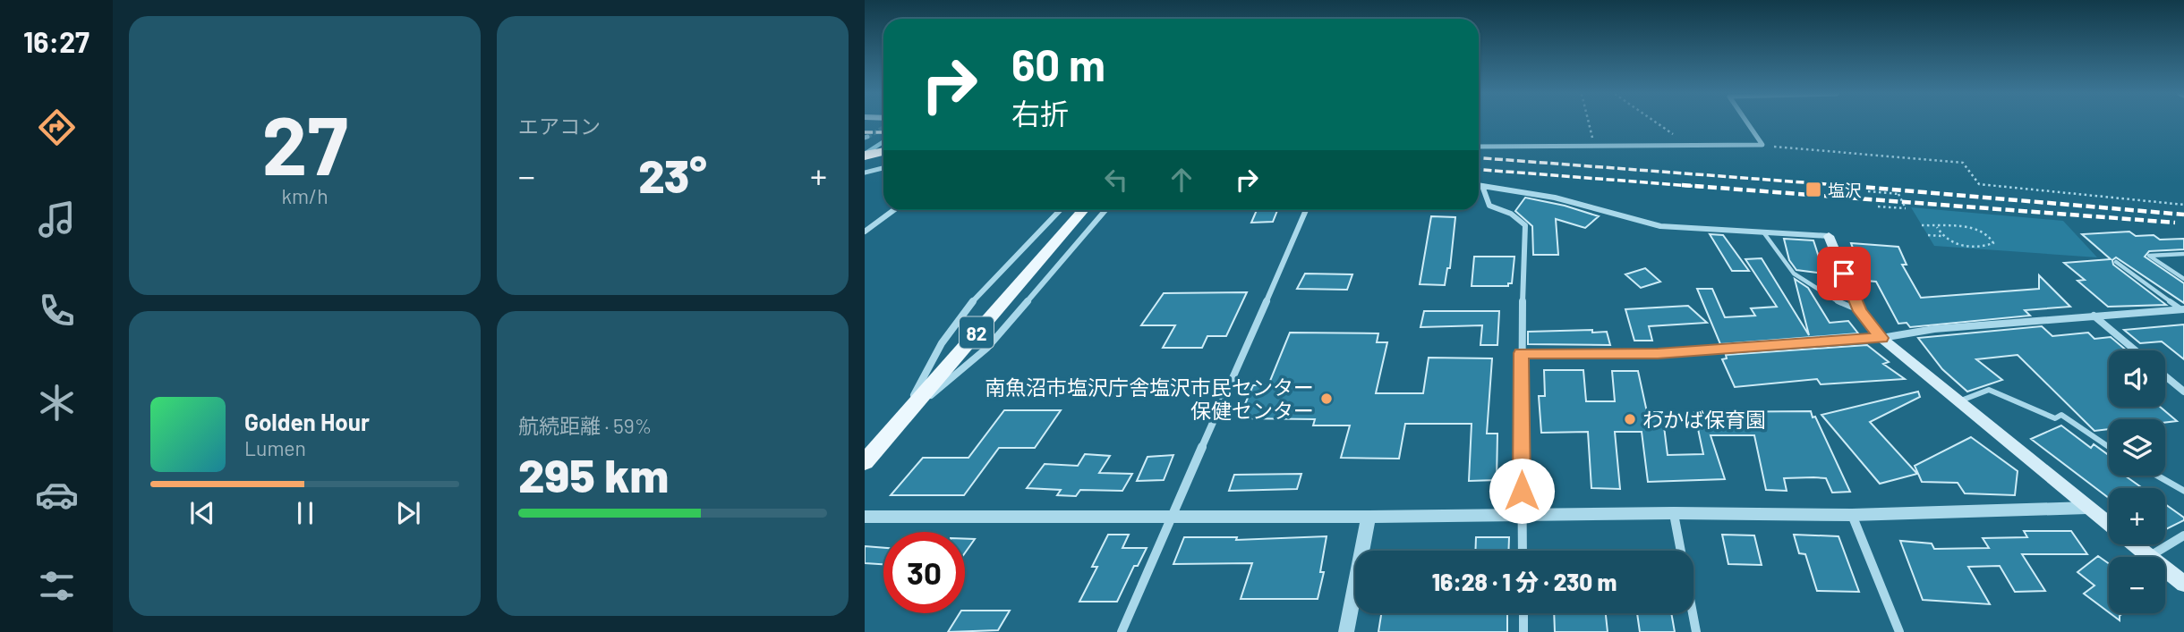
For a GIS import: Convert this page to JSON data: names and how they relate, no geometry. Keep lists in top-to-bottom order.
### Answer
{
  "streets": {
    "main road": ["82"]
  },
  "places": {
    "transit": ["塩沢"],
    "other": ["南魚沼市塩沢庁舎塩沢市民センター 保健センター", "わかば保育園"]
  },
  "page": {
    "tabs": "16:27",
    "tile": [
      ["27", "km/h"],
      "エアコン",
      ["航続距離 · 59%", "295 km"]
    ],
    "turn": ["60 m", "右折"],
    "heat": ["−", "23°", "+"],
    "map_buttons": ["+", "−"],
    "song": ["Golden Hour", "Lumen"],
    "limit": "30",
    "trip": "16:28 · 1 分 · 230 m"
  }
}
